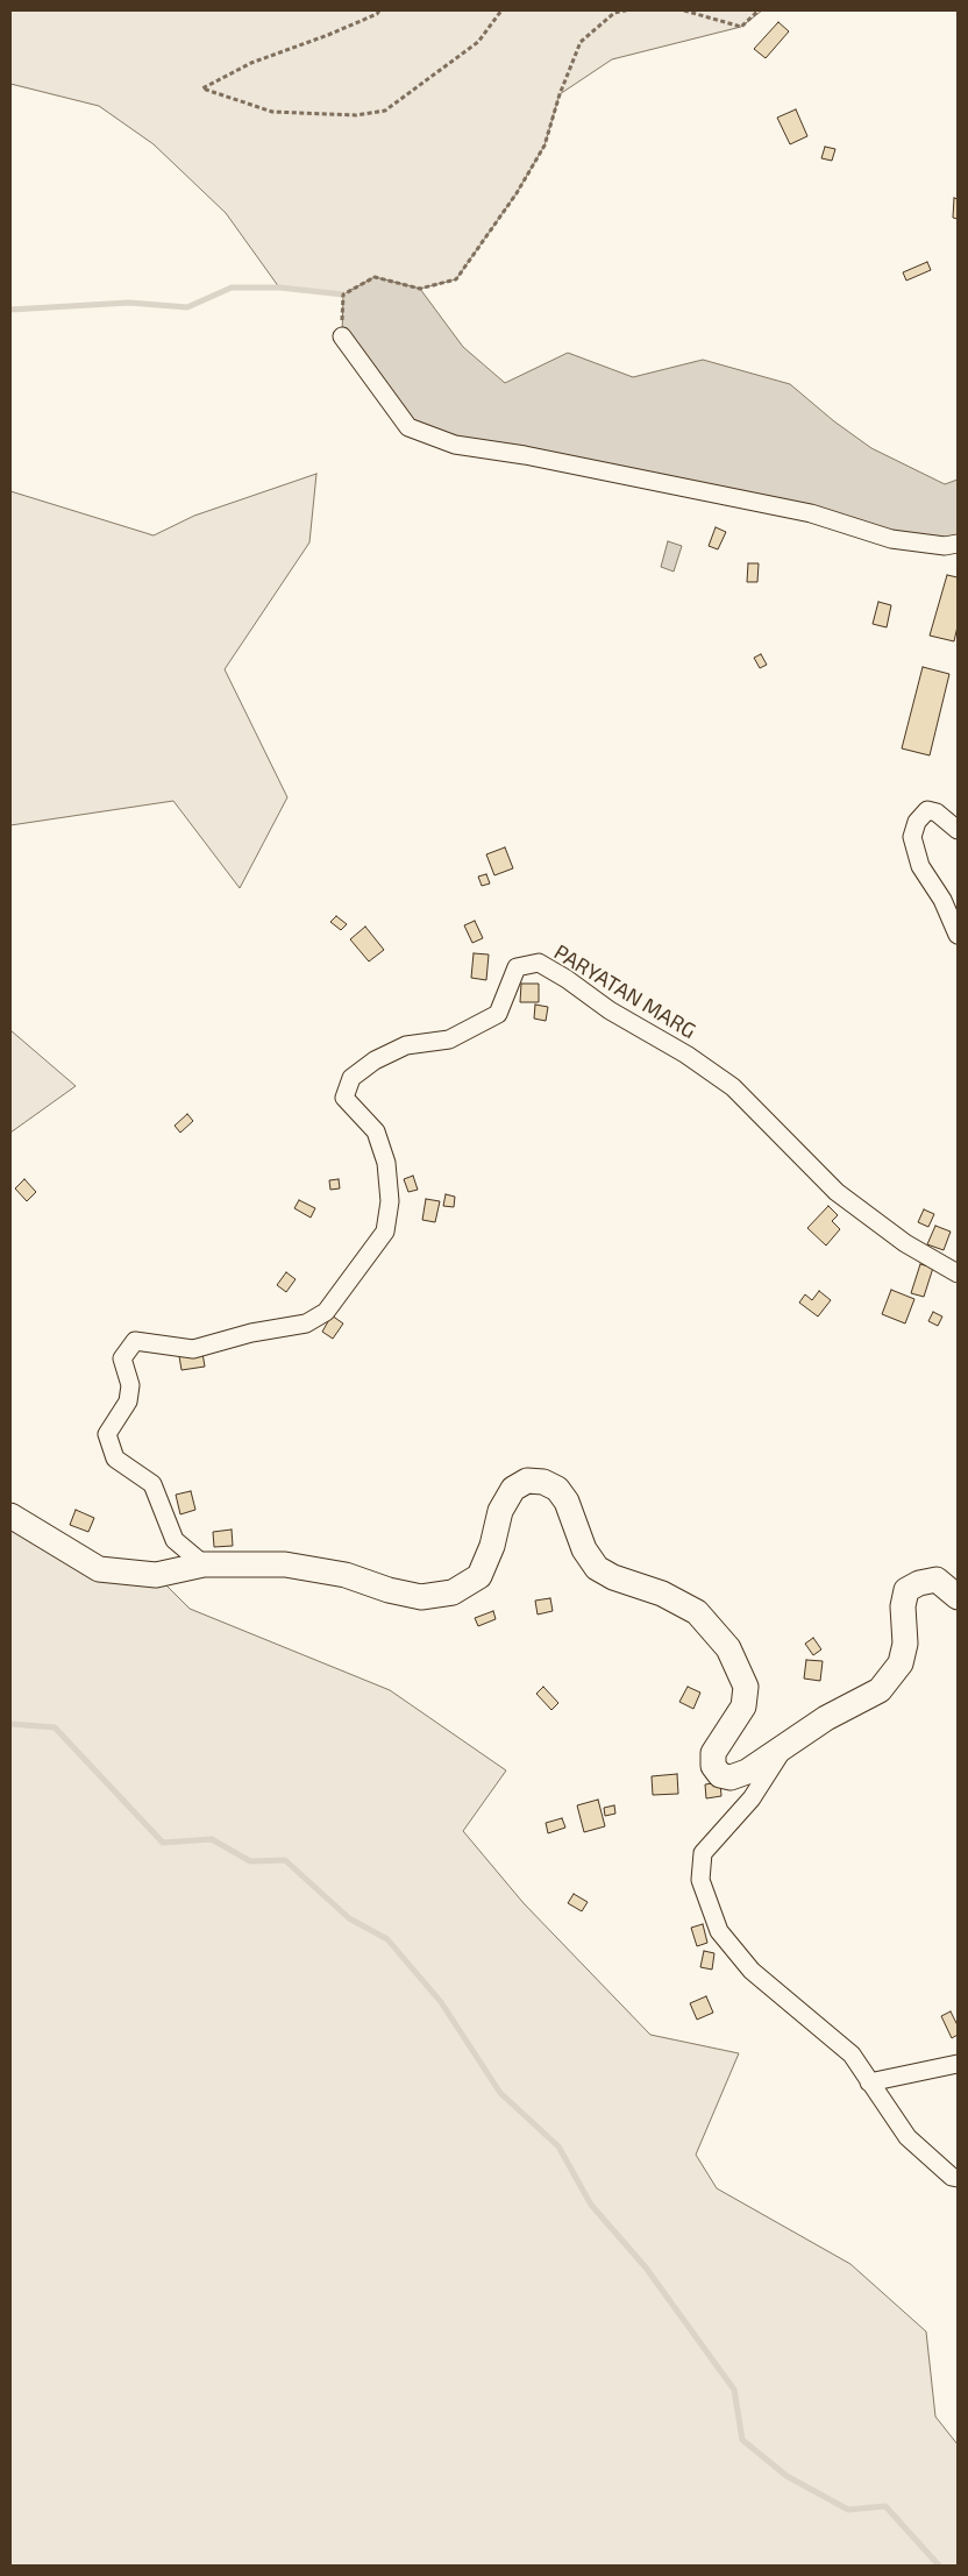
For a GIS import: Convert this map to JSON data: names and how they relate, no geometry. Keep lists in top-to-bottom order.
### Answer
{
  "streets": {
    "street": ["PARYATAN MARG"]
  }
}
